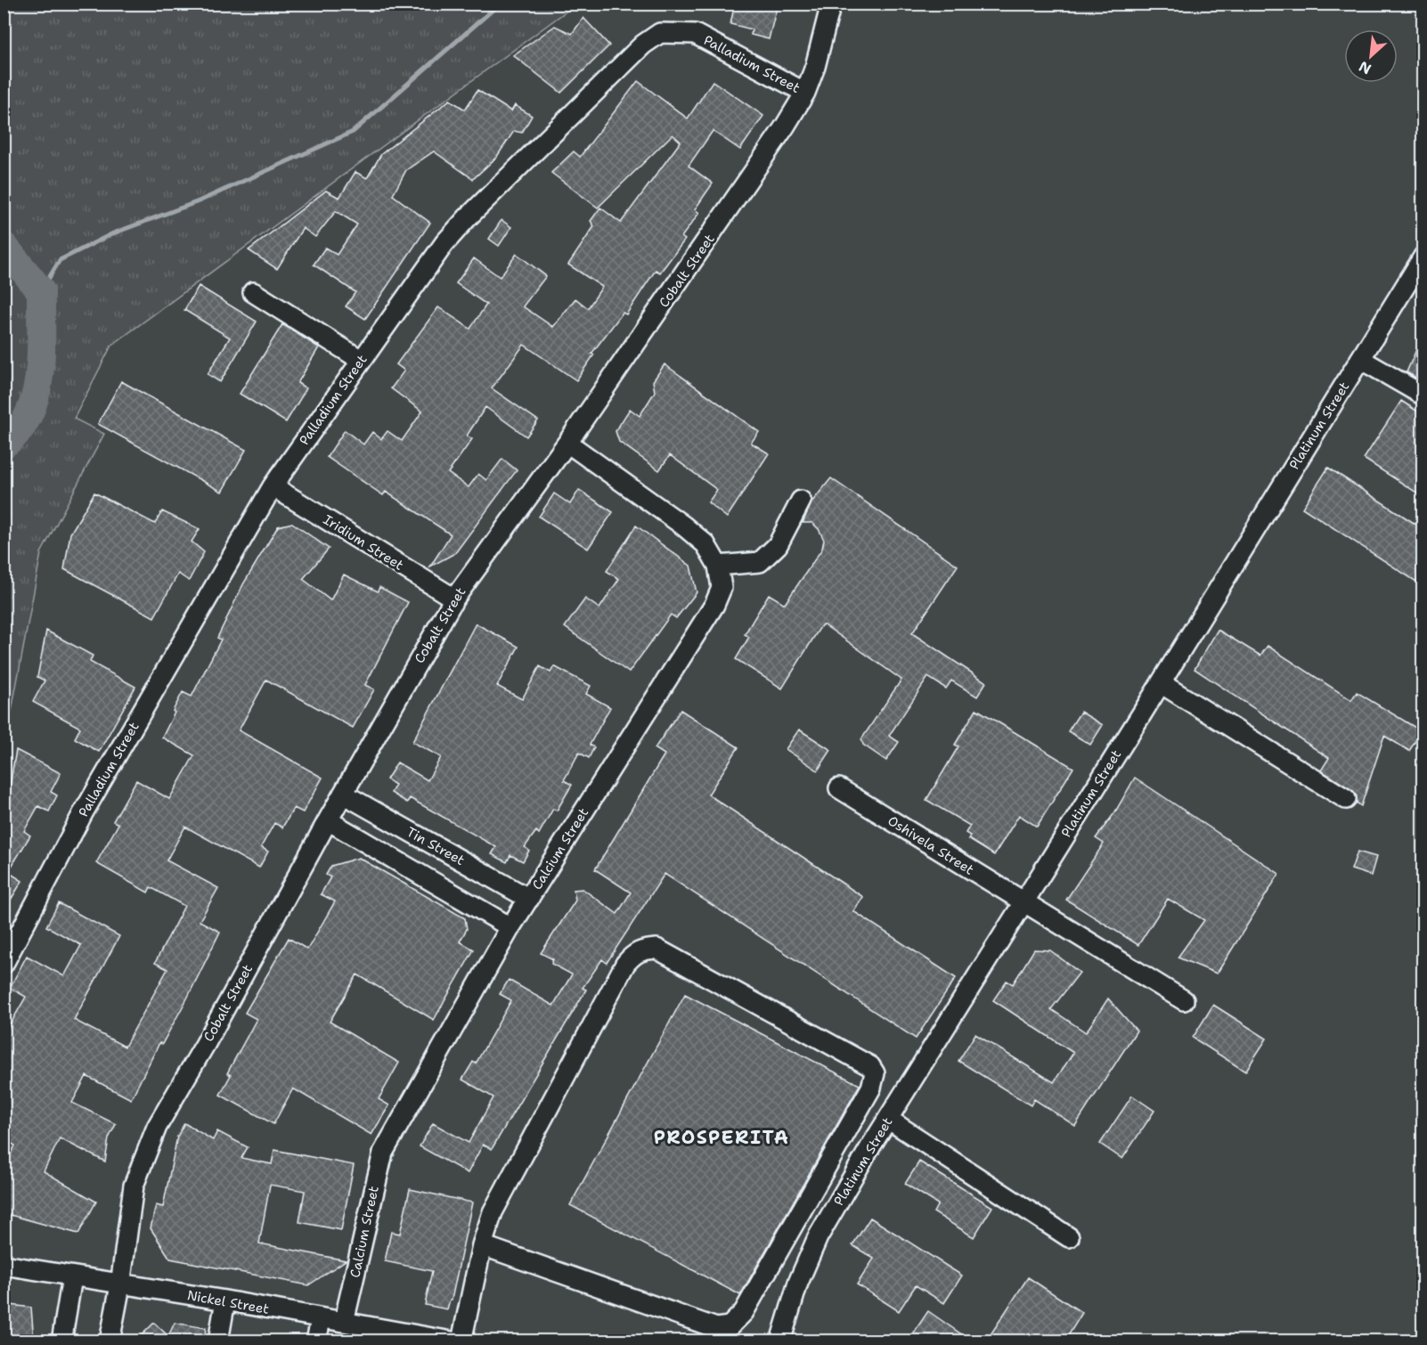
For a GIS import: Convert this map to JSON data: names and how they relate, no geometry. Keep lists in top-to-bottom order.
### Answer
{
  "streets": {
    "street": [
      "Palladium Street",
      "Cobalt Street",
      "Platinum Street",
      "Iridium Street",
      "Oshivela Street",
      "Tin Street",
      "Calcium Street",
      "Nickel Street"
    ]
  },
  "crossings": [
    ["Palladium Street", "Cobalt Street"],
    ["Palladium Street", "Iridium Street"],
    ["Cobalt Street", "Iridium Street"],
    ["Cobalt Street", "Tin Street"],
    ["Cobalt Street", "Calcium Street"],
    ["Cobalt Street", "Nickel Street"],
    ["Platinum Street", "Oshivela Street"],
    ["Tin Street", "Calcium Street"],
    ["Calcium Street", "Nickel Street"]
  ],
  "districts": ["PROSPERITA"],
  "north": "bottom left"
}
